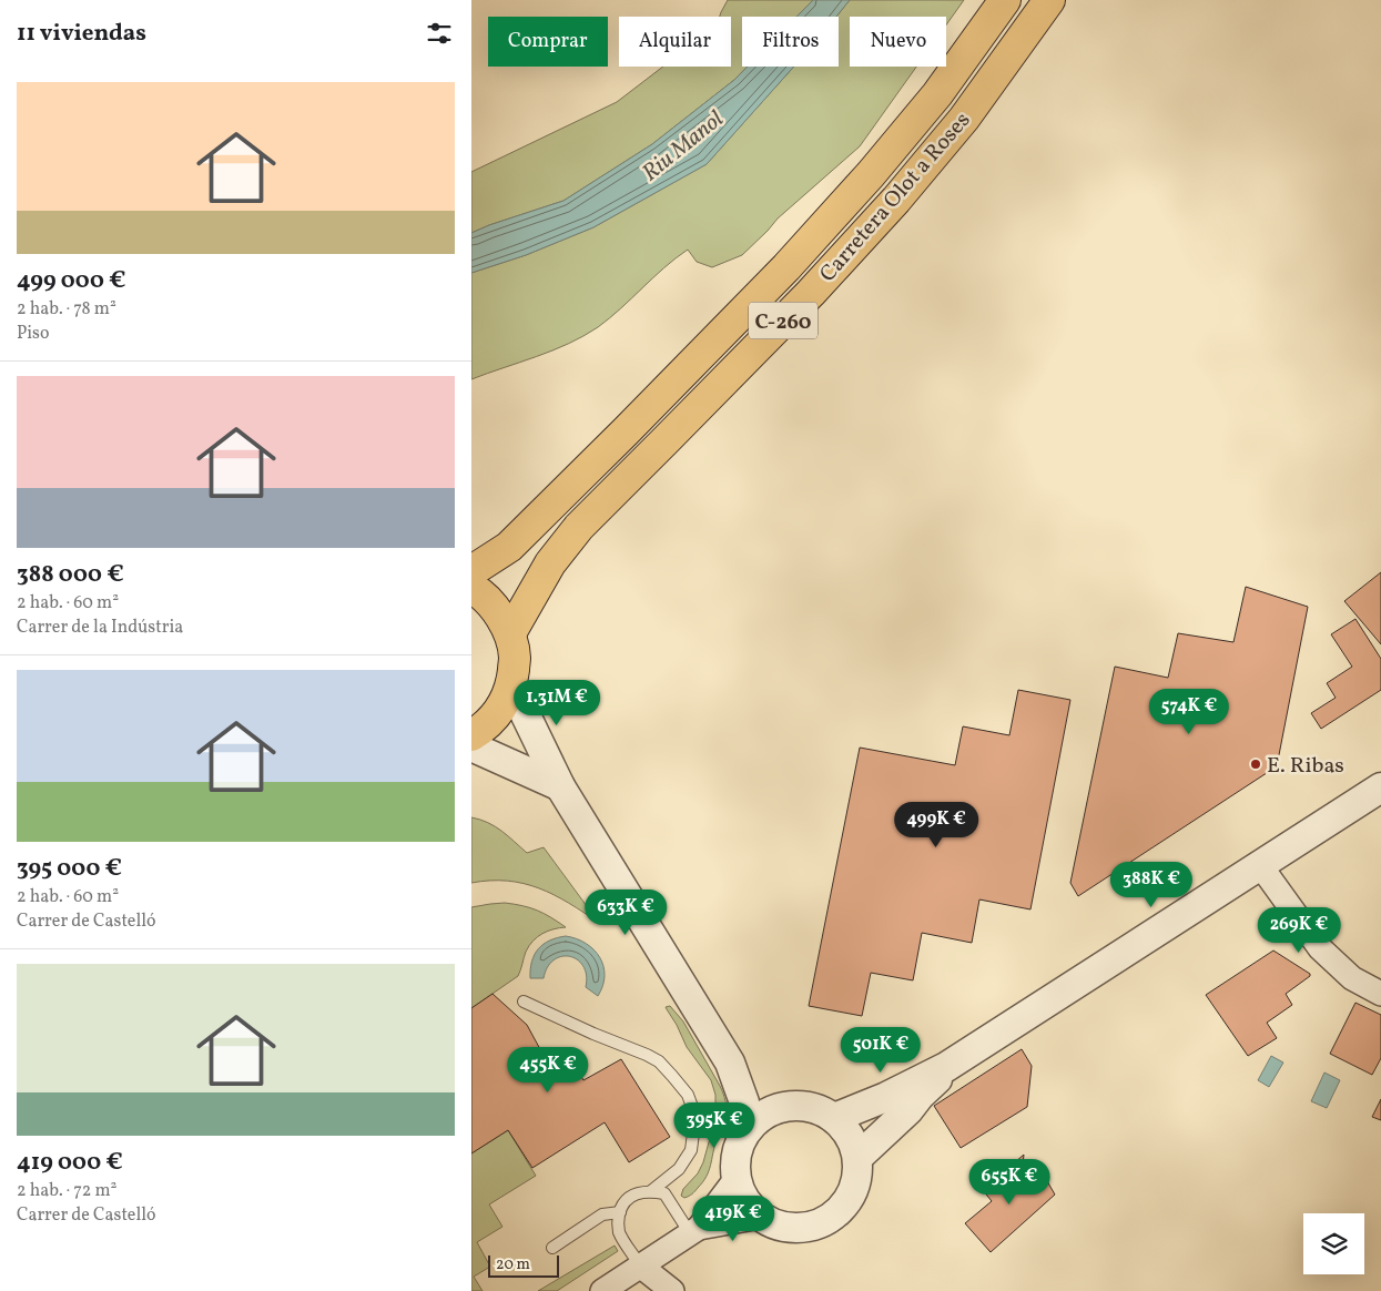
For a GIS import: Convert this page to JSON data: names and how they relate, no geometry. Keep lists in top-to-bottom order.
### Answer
{
  "streets": {
    "highway": ["Carretera Olot a Roses", "C-260"]
  },
  "water": ["Riu Manol"],
  "places": ["E. Ribas"],
  "scale_bar": "20 m",
  "page": {
    "heading": "11 viviendas",
    "chip": [
      "Comprar",
      "Alquilar",
      "Filtros",
      "Nuevo"
    ],
    "list": [
      {
        "name": "499 000 €",
        "note": "2 hab. · 78 m² · Piso"
      },
      {
        "name": "388 000 €",
        "note": "2 hab. · 60 m² · Carrer de la Indústria"
      },
      {
        "name": "395 000 €",
        "note": "2 hab. · 60 m² · Carrer de Castelló"
      },
      {
        "name": "419 000 €",
        "note": "2 hab. · 72 m² · Carrer de Castelló"
      }
    ],
    "price": [
      "1.31M €",
      "574K €",
      "499K €",
      "388K €",
      "633K €",
      "269K €",
      "501K €",
      "455K €",
      "395K €",
      "655K €",
      "419K €"
    ],
    "scale": "20 m"
  }
}
